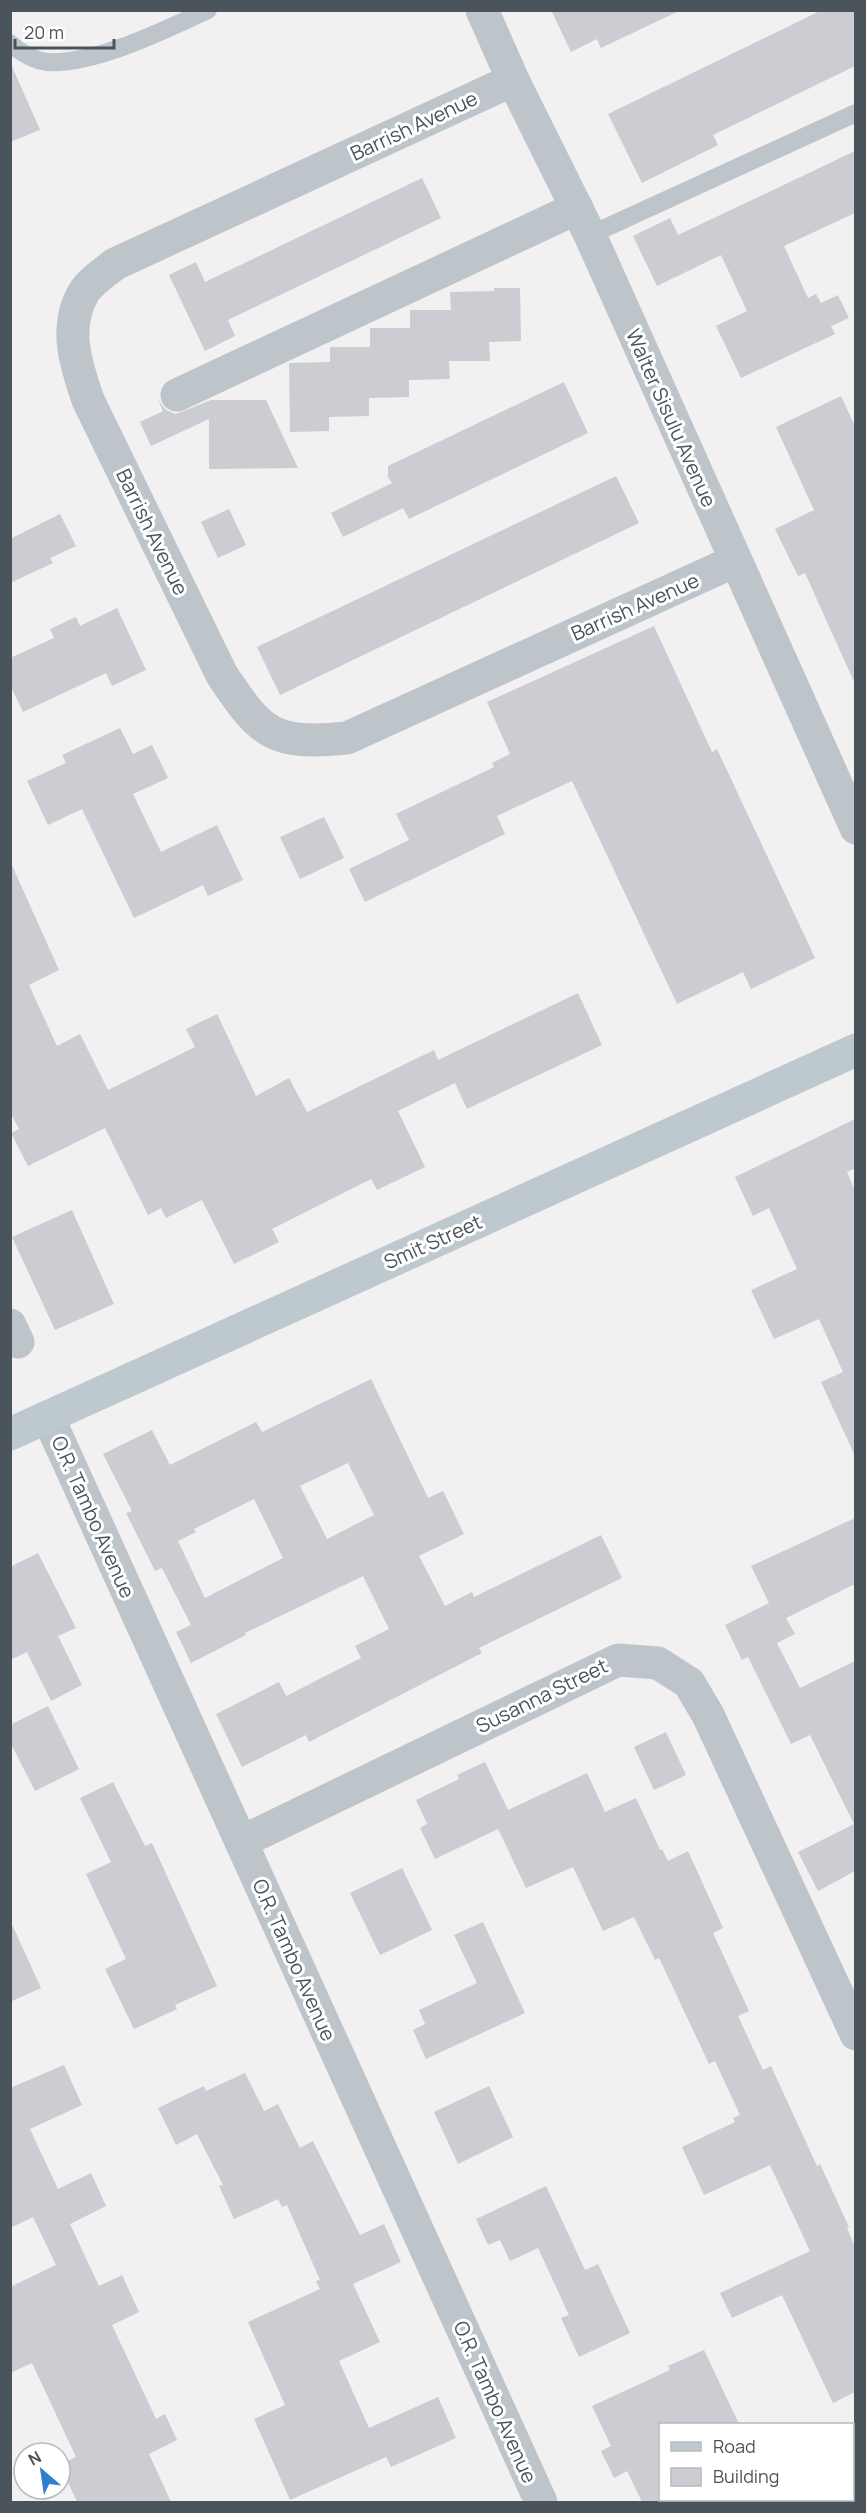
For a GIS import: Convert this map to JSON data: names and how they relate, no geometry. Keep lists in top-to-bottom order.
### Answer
{
  "streets": {
    "street": [
      "Barrish Avenue",
      "Walter Sisulu Avenue",
      "Smit Street",
      "O.R. Tambo Avenue",
      "Susanna Street"
    ]
  },
  "crossings": [
    ["Barrish Avenue", "Walter Sisulu Avenue"],
    ["Smit Street", "O.R. Tambo Avenue"],
    ["O.R. Tambo Avenue", "Susanna Street"]
  ],
  "legend": ["Road", "Building"],
  "scale_bar": "20 m",
  "north": "top left"
}
